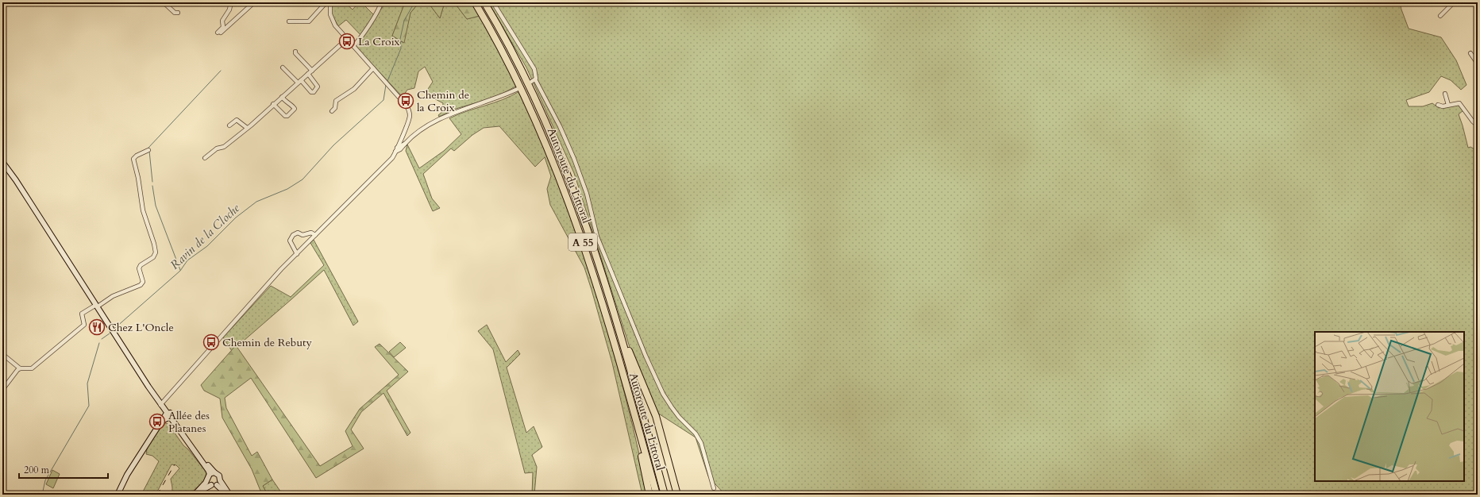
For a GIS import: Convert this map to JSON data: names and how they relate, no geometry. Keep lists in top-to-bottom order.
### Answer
{
  "streets": {
    "highway": ["Autoroute du Littoral", "A 55"]
  },
  "water": ["Ravin de la Cloche"],
  "places": {
    "bus stop": [
      "La Croix",
      "Chemin de la Croix",
      "Chemin de Rebuty",
      "Allée des Platanes"
    ],
    "restaurant": ["Chez L'Oncle"]
  },
  "scale_bar": "200 m"
}
